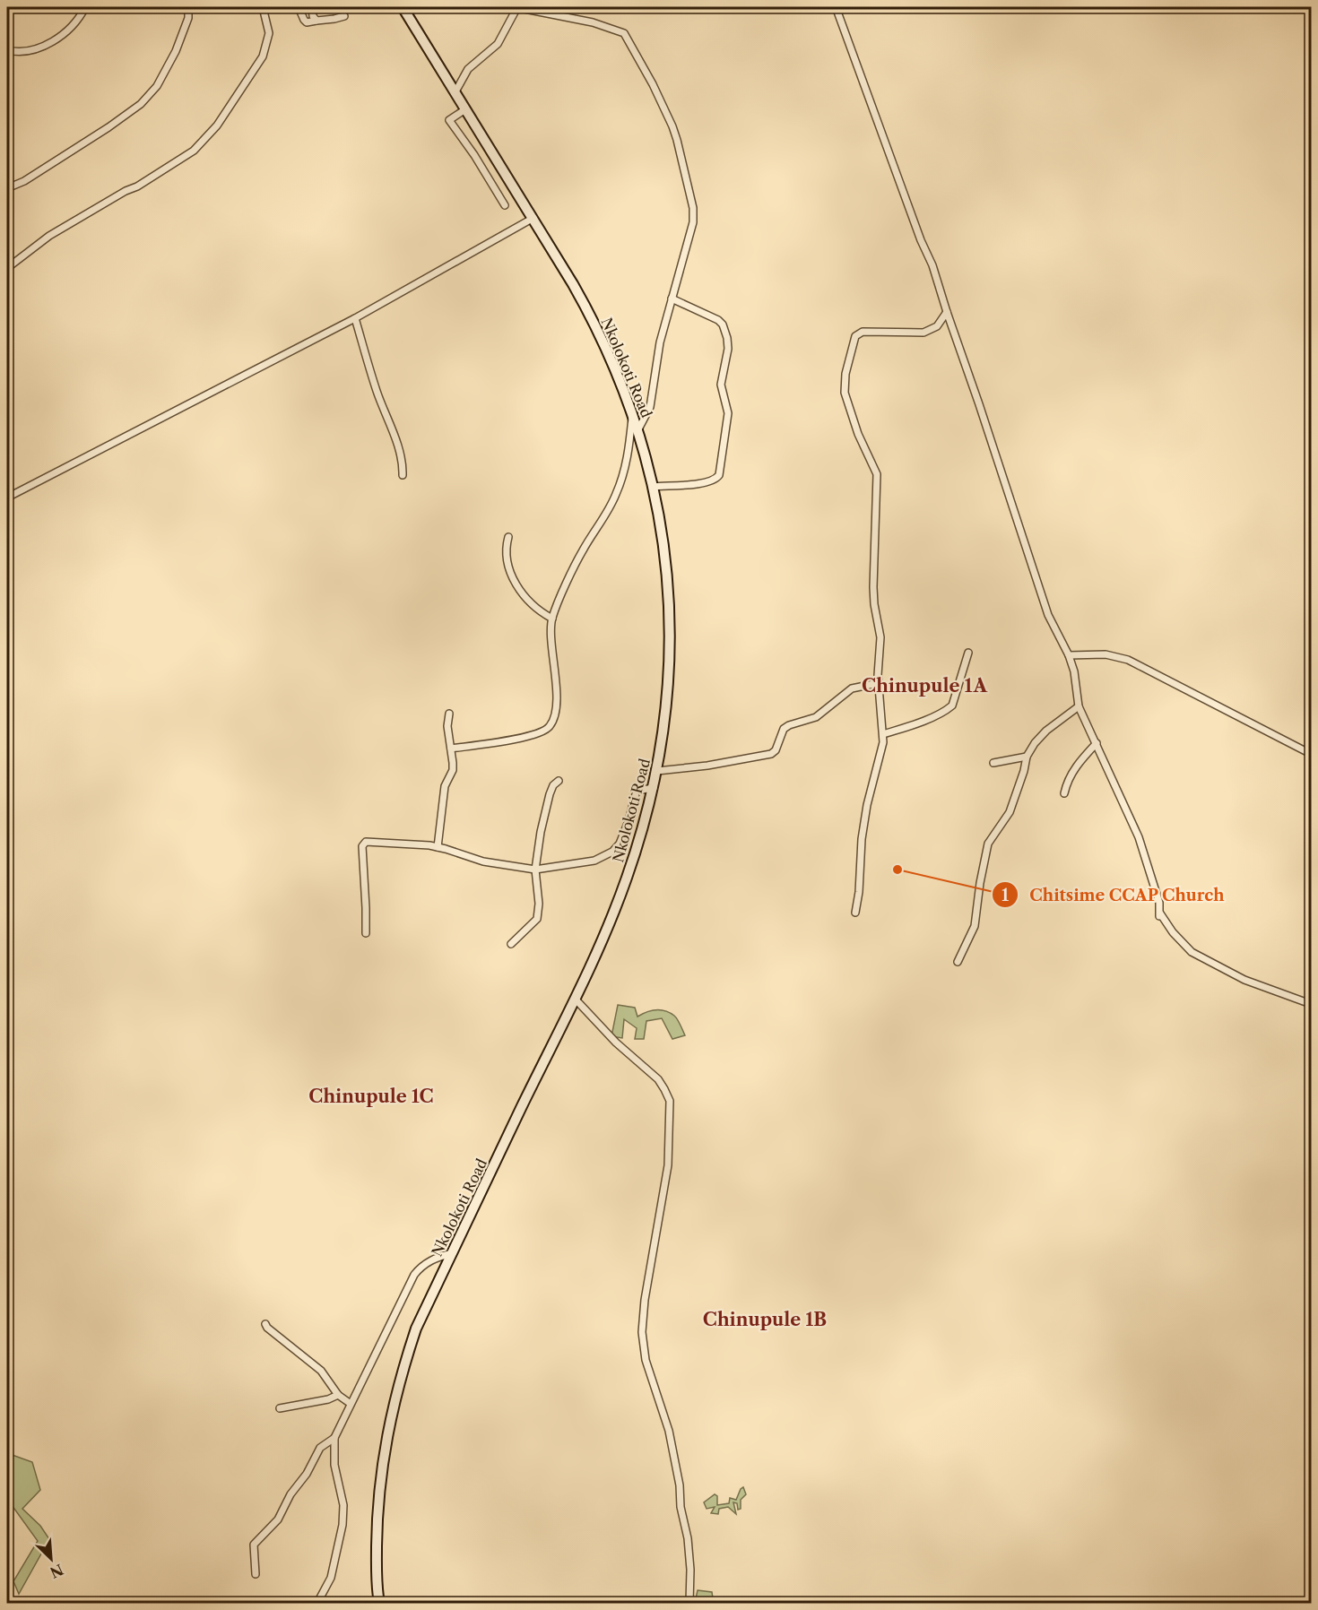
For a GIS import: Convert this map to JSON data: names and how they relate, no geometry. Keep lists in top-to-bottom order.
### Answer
{
  "streets": {
    "main road": ["Nkolokoti Road"]
  },
  "districts": ["Chinupule 1A", "Chinupule 1C", "Chinupule 1B"],
  "places": ["Chitsime CCAP Church"],
  "north": "bottom right"
}
